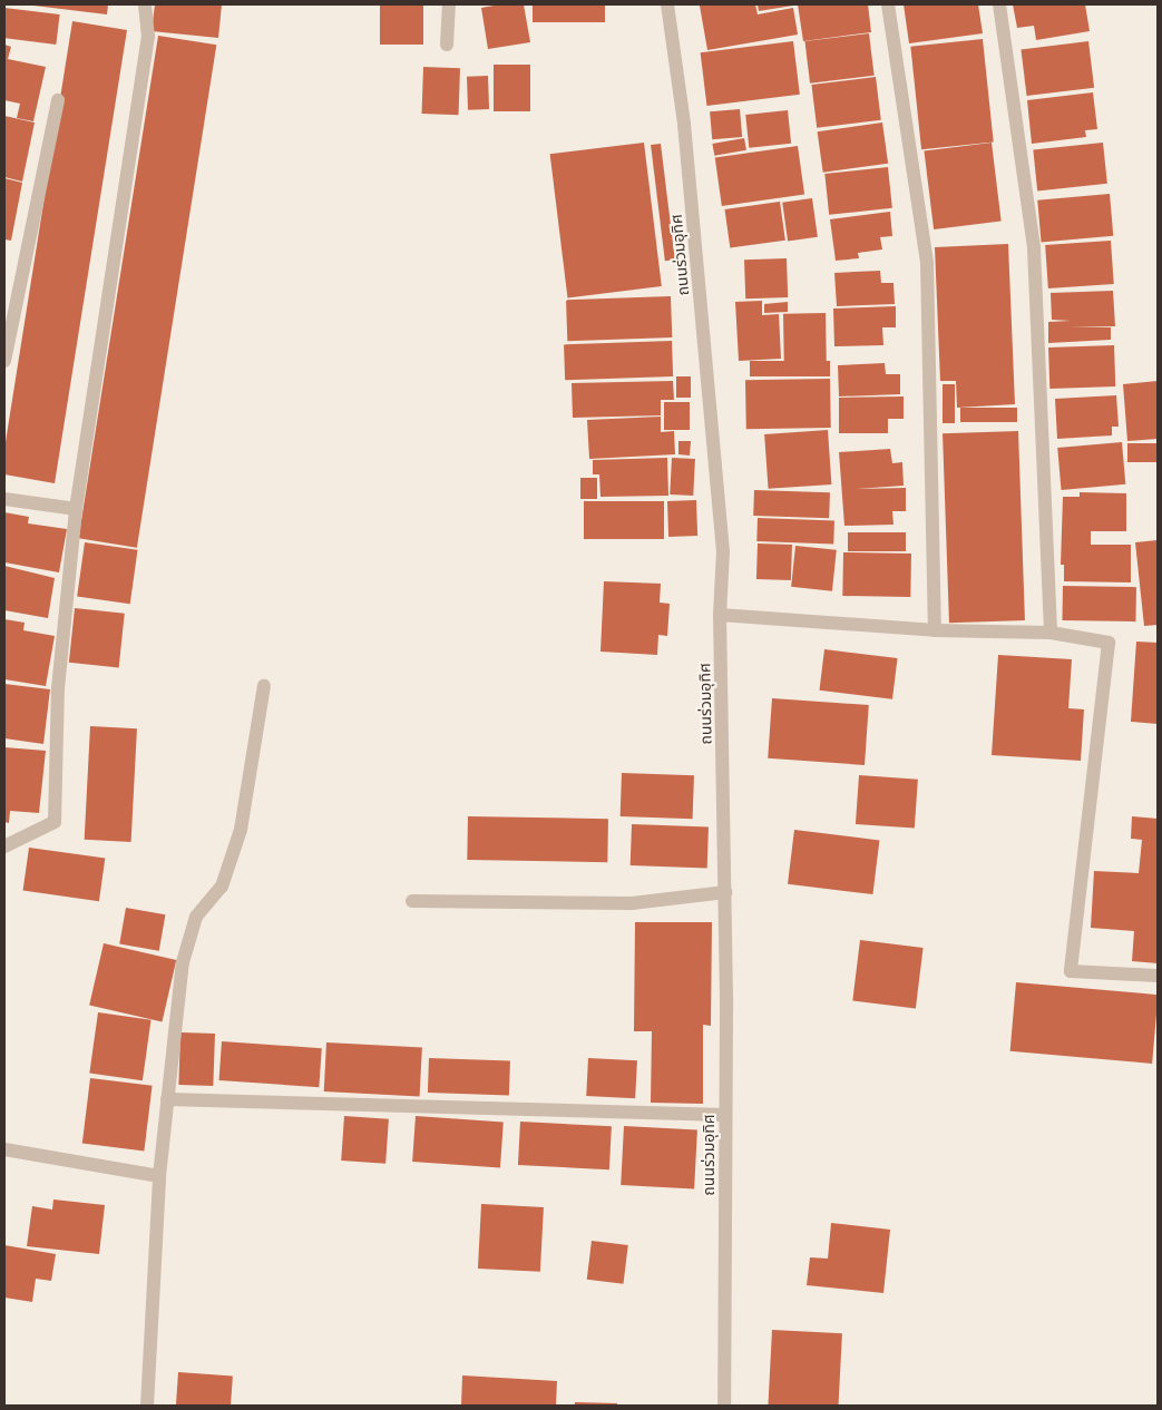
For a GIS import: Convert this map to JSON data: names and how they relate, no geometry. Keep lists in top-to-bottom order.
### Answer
{
  "streets": {
    "street": ["ถนนร่วมอุทิศ"]
  }
}
